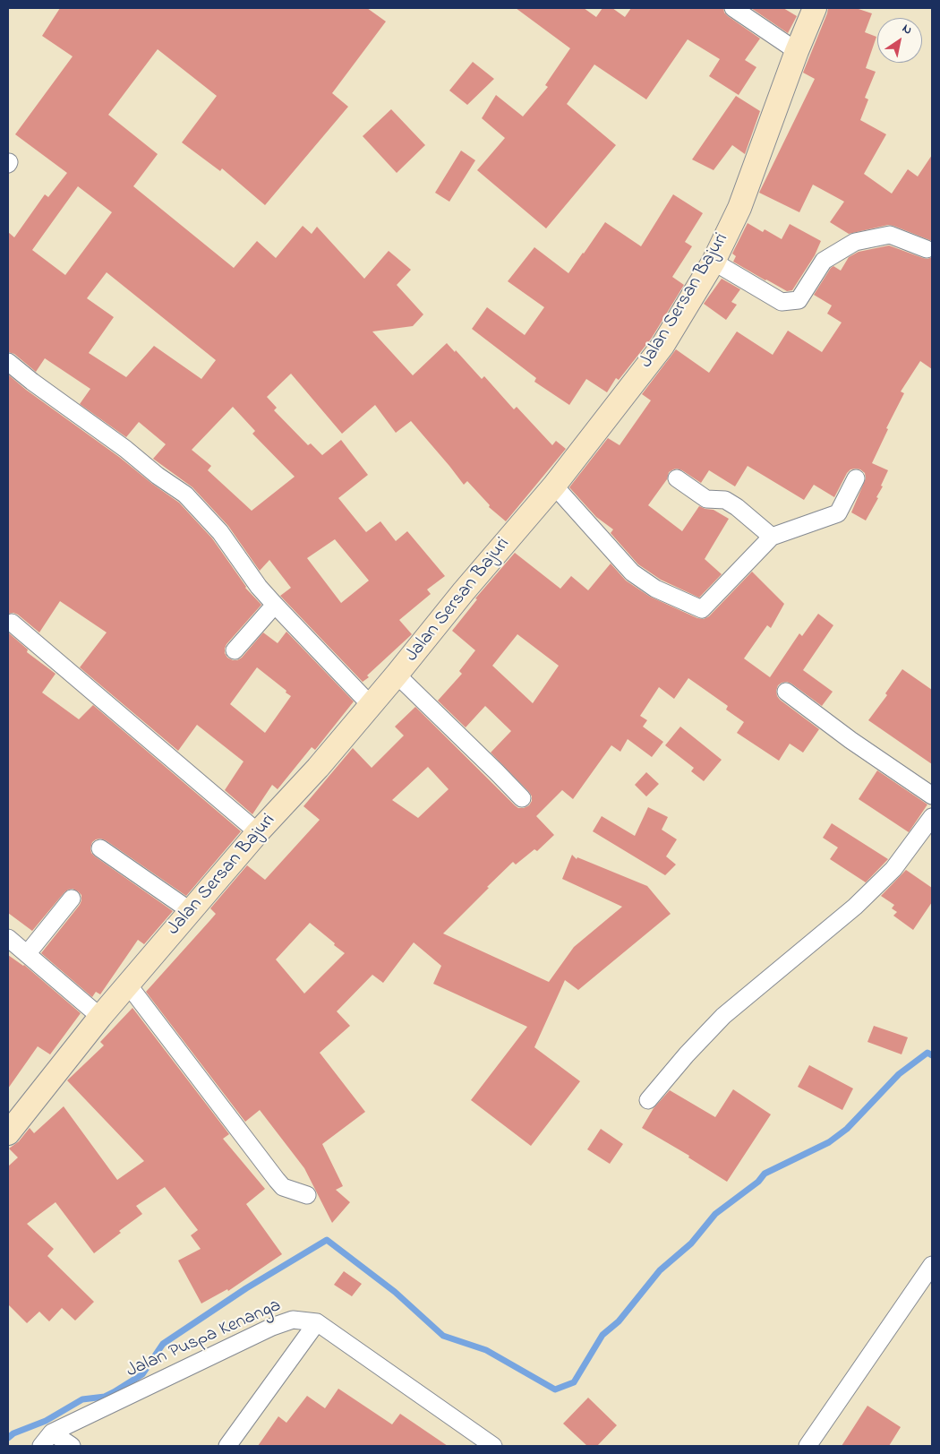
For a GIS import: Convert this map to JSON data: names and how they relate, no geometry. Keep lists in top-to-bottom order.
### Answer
{
  "streets": {
    "main road": ["Jalan Sersan Bajuri"],
    "street": ["Jalan Puspa Kenanga"]
  },
  "north": "top right"
}
